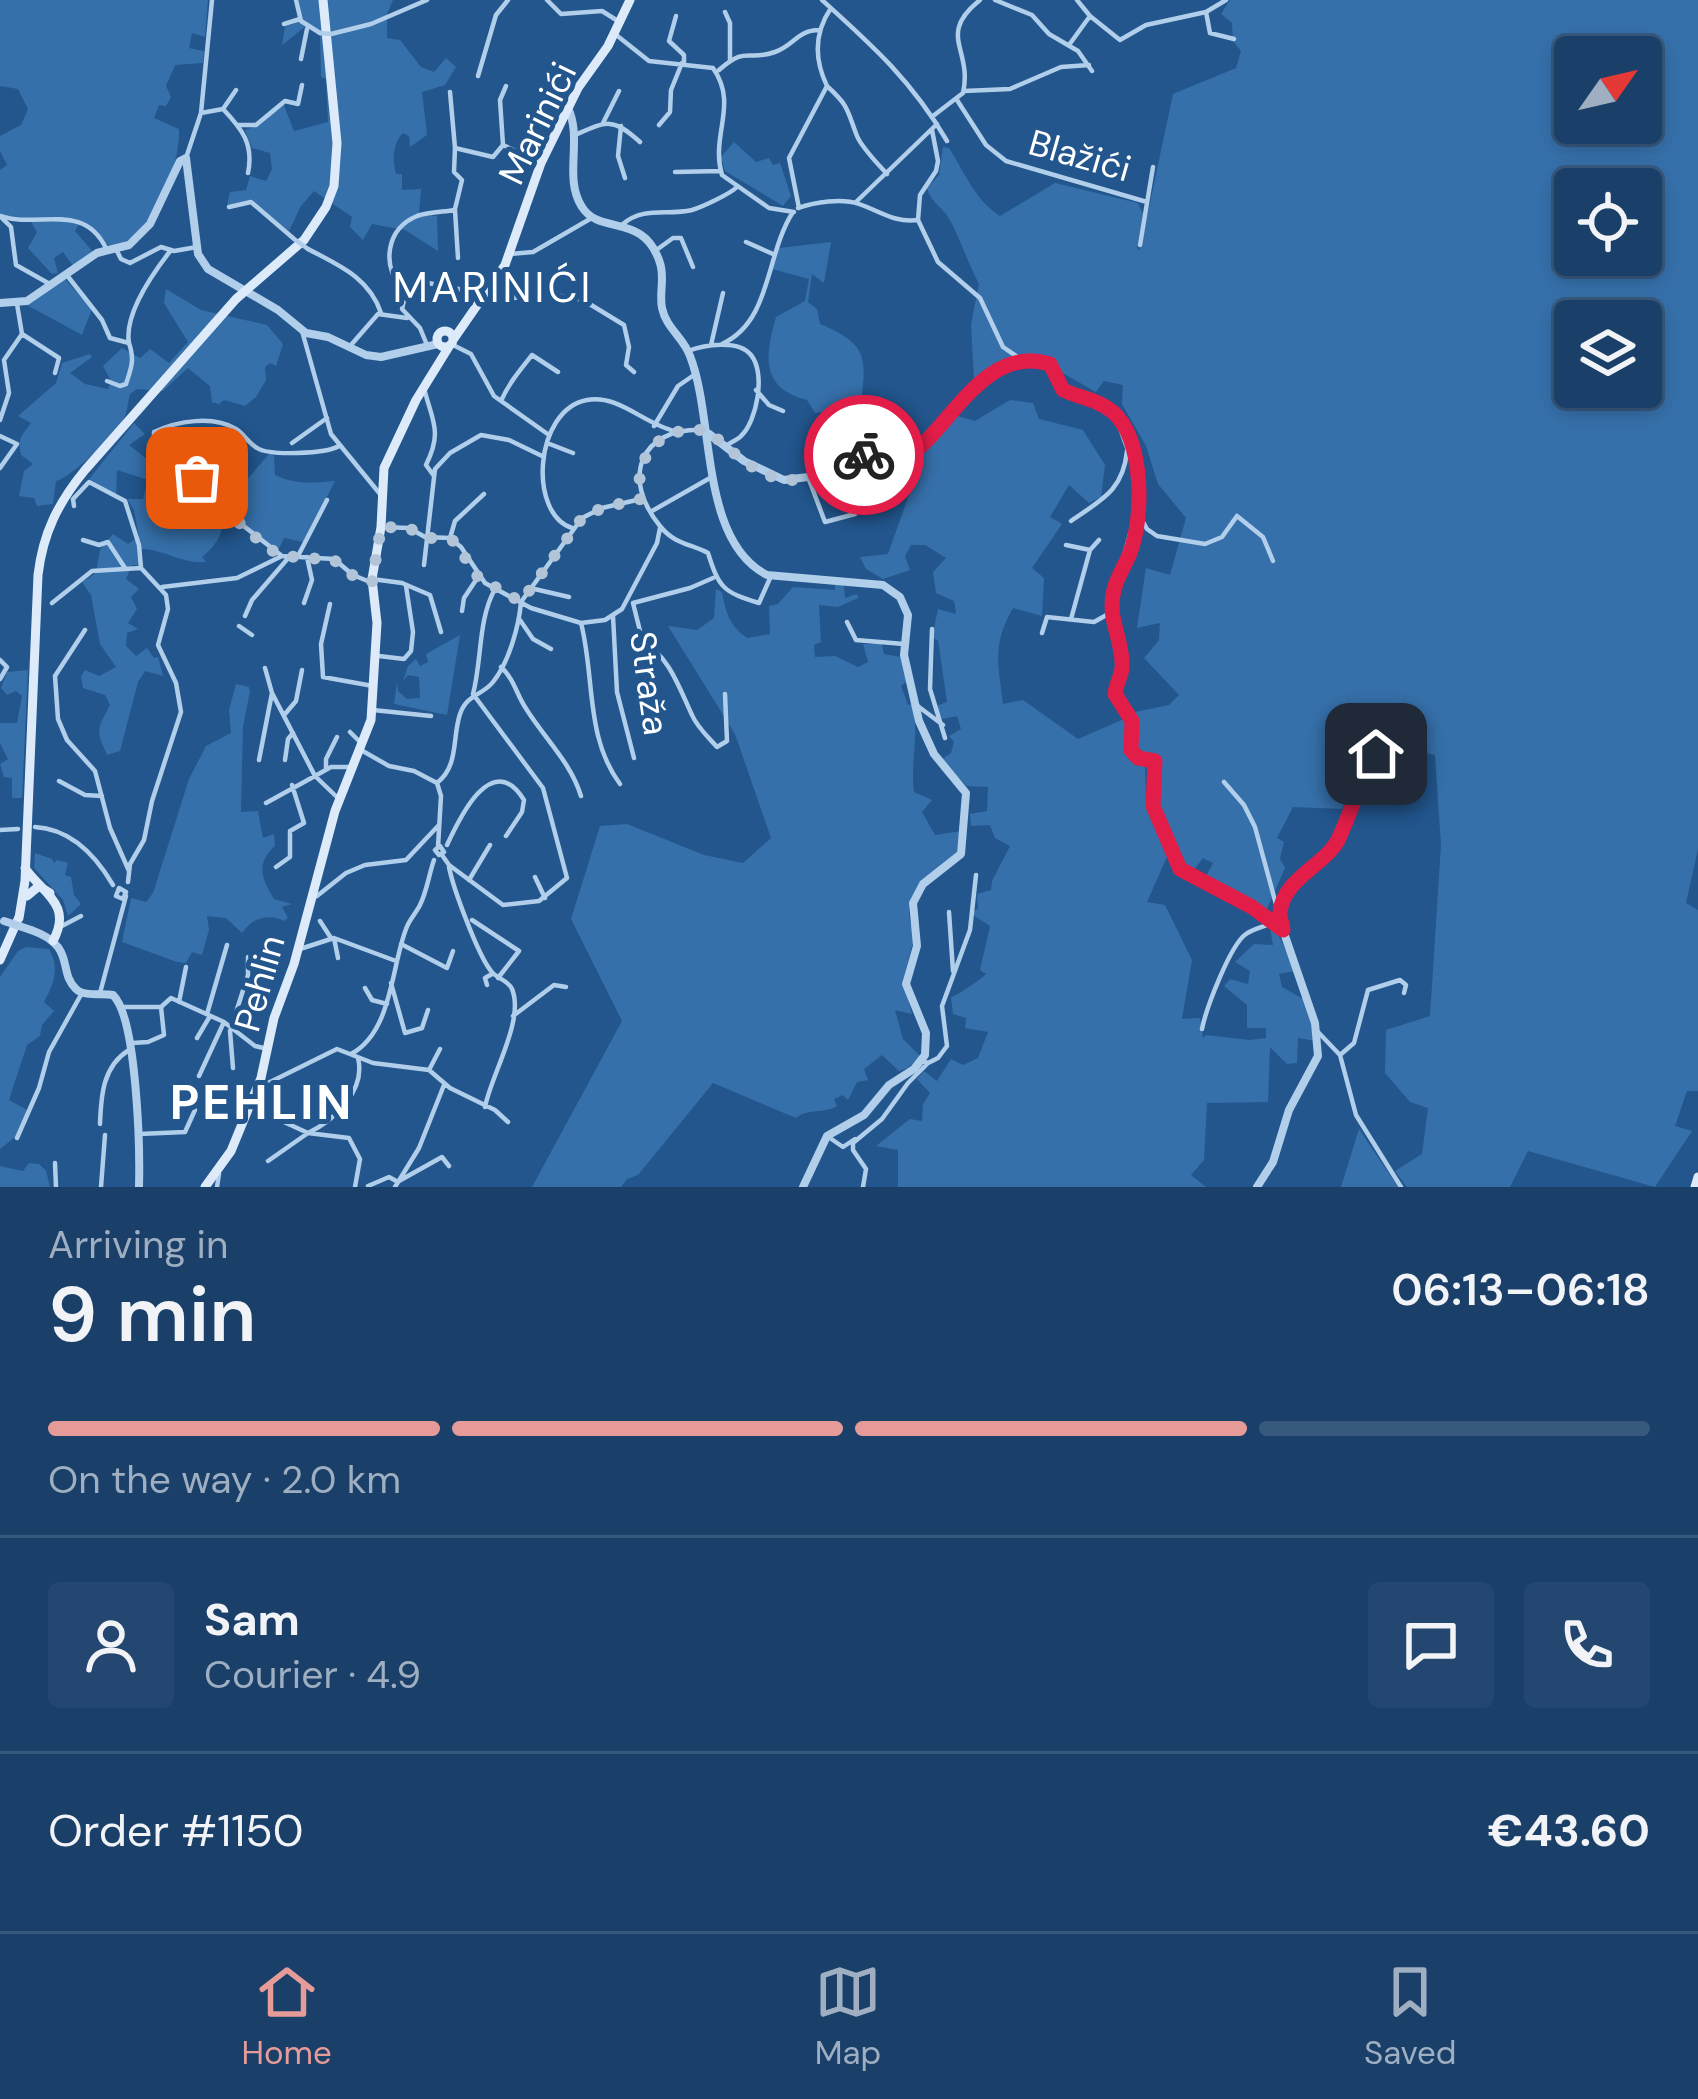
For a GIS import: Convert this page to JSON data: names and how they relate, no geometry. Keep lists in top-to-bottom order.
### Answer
{
  "streets": {
    "main road": ["Marinići", "Pehlin"],
    "street": ["Blažići", "Straža"]
  },
  "crossings": [
    ["Marinići", "Pehlin"]
  ],
  "districts": ["MARINIĆI", "PEHLIN"],
  "north": "top right",
  "page": {
    "heading": ["9 min", "Arriving in", "06:13–06:18"],
    "panel": [
      "Sam",
      "Courier · 4.9",
      "Order #1150",
      "€43.60"
    ],
    "bar": "On the way · 2.0 km",
    "tabs": ["Home", "Map", "Saved"]
  }
}
